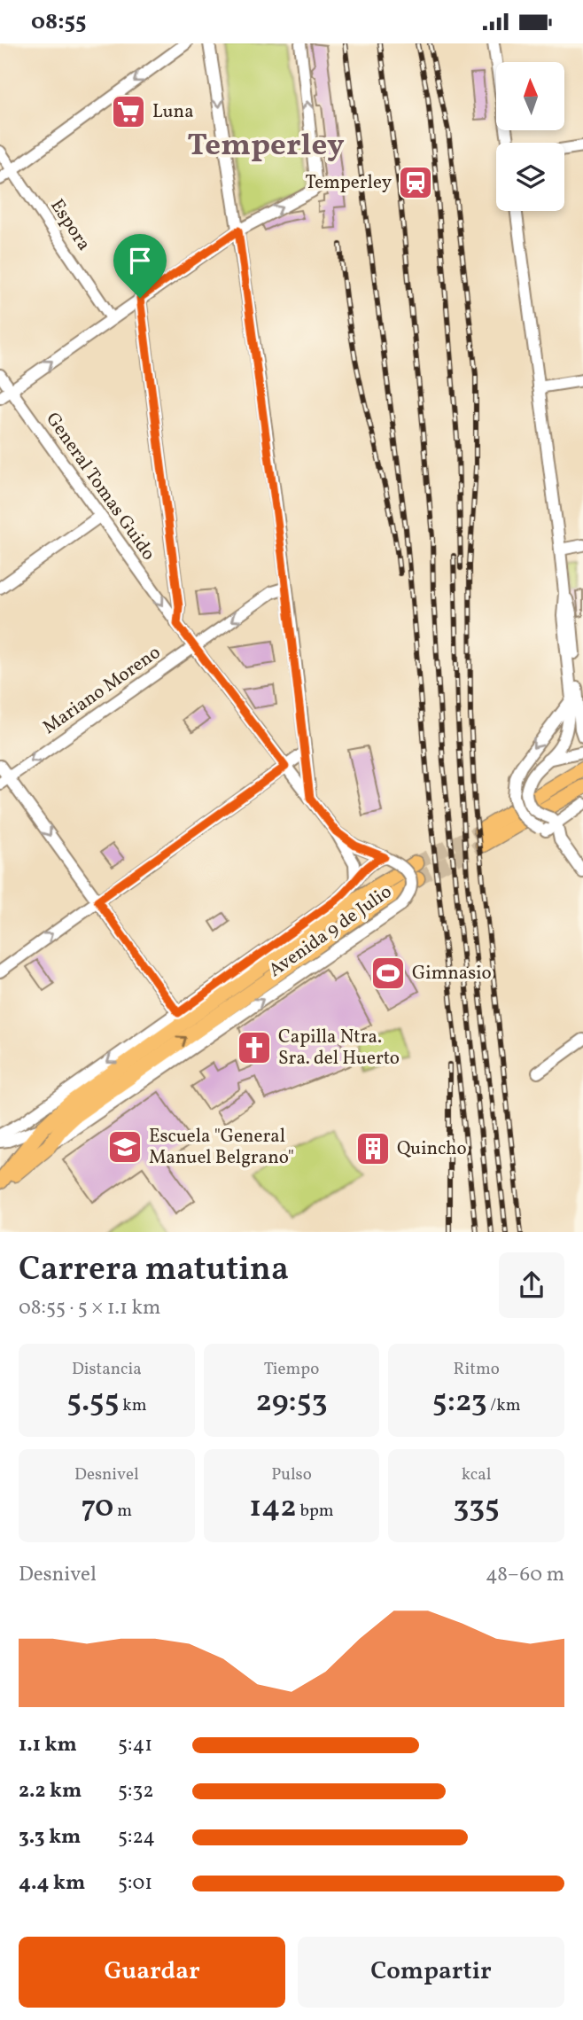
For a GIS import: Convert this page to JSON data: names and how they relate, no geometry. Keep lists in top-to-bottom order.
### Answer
{
  "streets": {
    "street": [
      "Espora",
      "General Tomas Guido",
      "Mariano Moreno",
      "Avenida 9 de Julio"
    ]
  },
  "crossings": [
    ["General Tomas Guido", "Mariano Moreno"]
  ],
  "one_way": ["Mariano Moreno"],
  "districts": ["Temperley"],
  "places": {
    "supermarket": ["Luna"],
    "station": ["Temperley"],
    "sports": ["Gimnasio"],
    "church": ["Capilla Ntra. Sra. del Huerto"],
    "school or university": ["Escuela \"General Manuel Belgrano\""],
    "building": ["Quincho"]
  },
  "north": "top",
  "page": {
    "status": "08:55",
    "heading": ["Carrera matutina", "08:55 · 5 × 1.1 km"],
    "stats": [
      ["Distancia", "5.55 km"],
      ["Tiempo", "29:53"],
      ["Ritmo", "5:23 /km"],
      ["Desnivel", "70 m"],
      ["Pulso", "142 bpm"],
      ["kcal", "335"]
    ],
    "chart": ["Desnivel", "48–60 m"],
    "list": [
      {
        "name": "1.1 km",
        "note": "5:41"
      },
      {
        "name": "2.2 km",
        "note": "5:32"
      },
      {
        "name": "3.3 km",
        "note": "5:24"
      },
      {
        "name": "4.4 km",
        "note": "5:01"
      }
    ],
    "buttons": ["Guardar", "Compartir"]
  }
}
